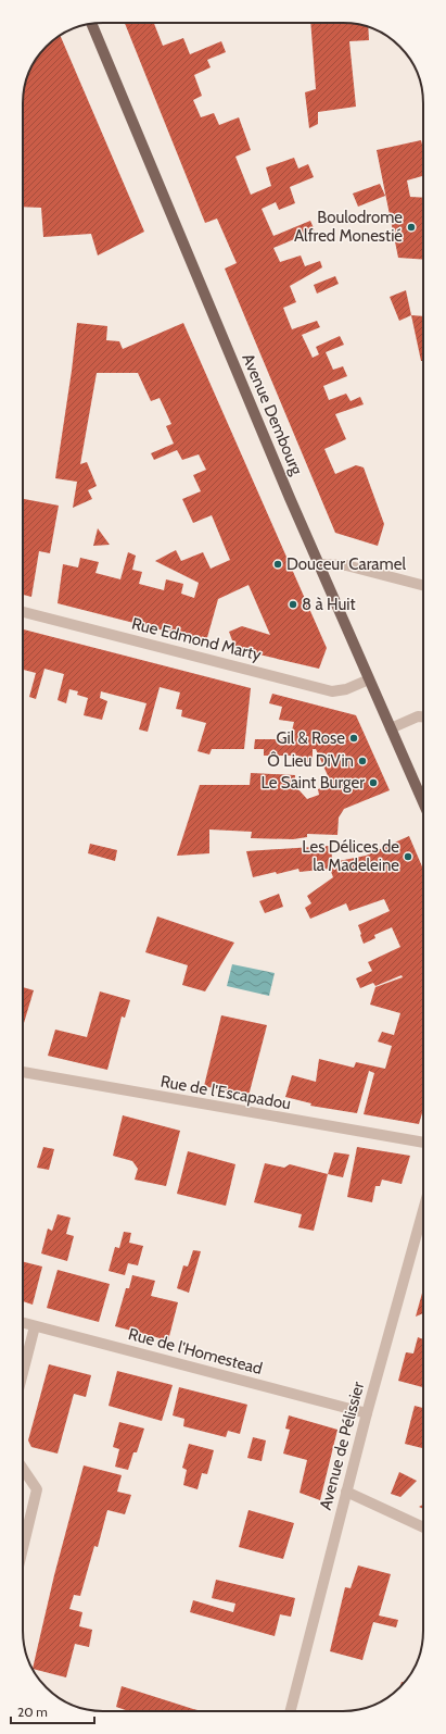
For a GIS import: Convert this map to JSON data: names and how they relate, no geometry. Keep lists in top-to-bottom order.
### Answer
{
  "streets": {
    "main road": ["Avenue Dembourg"],
    "street": [
      "Rue Edmond Marty",
      "Rue de l'Escapadou",
      "Rue de l'Homestead",
      "Avenue de Pélissier"
    ]
  },
  "crossings": [
    ["Avenue Dembourg", "Rue Edmond Marty"],
    ["Rue de l'Homestead", "Avenue de Pélissier"]
  ],
  "places": [
    "Boulodrome Alfred Monestié",
    "Douceur Caramel",
    "8 à Huit",
    "Gil & Rose",
    "Ô Lieu DiVin",
    "Le Saint Burger",
    "Les Délices de la Madeleine"
  ],
  "scale_bar": "20 m"
}
